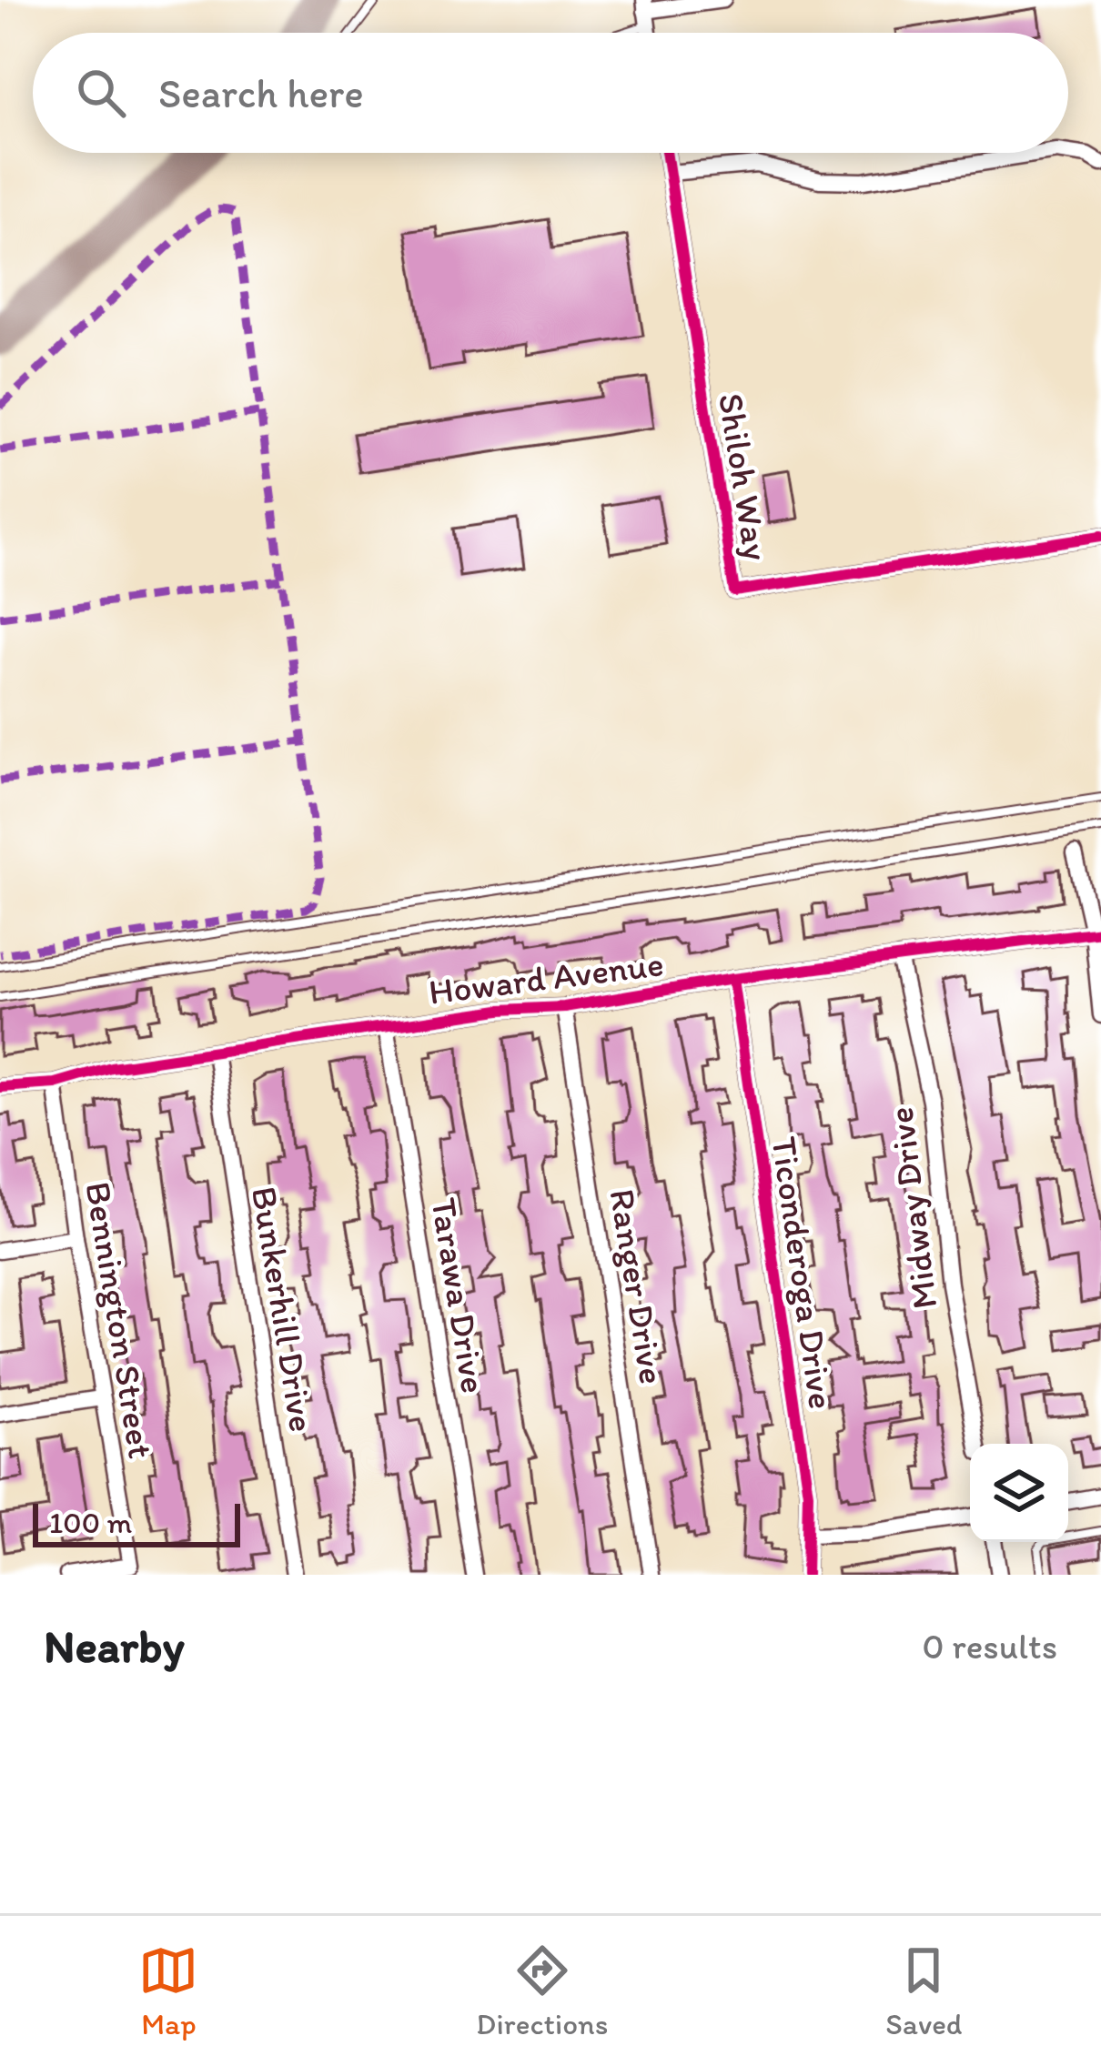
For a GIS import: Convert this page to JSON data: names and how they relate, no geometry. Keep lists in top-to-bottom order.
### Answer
{
  "streets": {
    "street": [
      "Shiloh Way",
      "Howard Avenue",
      "Midway Drive",
      "Ticonderoga Drive",
      "Ranger Drive",
      "Tarawa Drive",
      "Bunkerhill Drive",
      "Bennington Street"
    ]
  },
  "crossings": [
    ["Howard Avenue", "Midway Drive"],
    ["Howard Avenue", "Ticonderoga Drive"],
    ["Howard Avenue", "Ranger Drive"],
    ["Howard Avenue", "Tarawa Drive"],
    ["Howard Avenue", "Bunkerhill Drive"],
    ["Howard Avenue", "Bennington Street"]
  ],
  "scale_bar": "100 m",
  "page": {
    "search": "Search here",
    "scale": "100 m",
    "heading": ["Nearby", "0 results"],
    "nav": ["Map", "Directions", "Saved"]
  }
}
